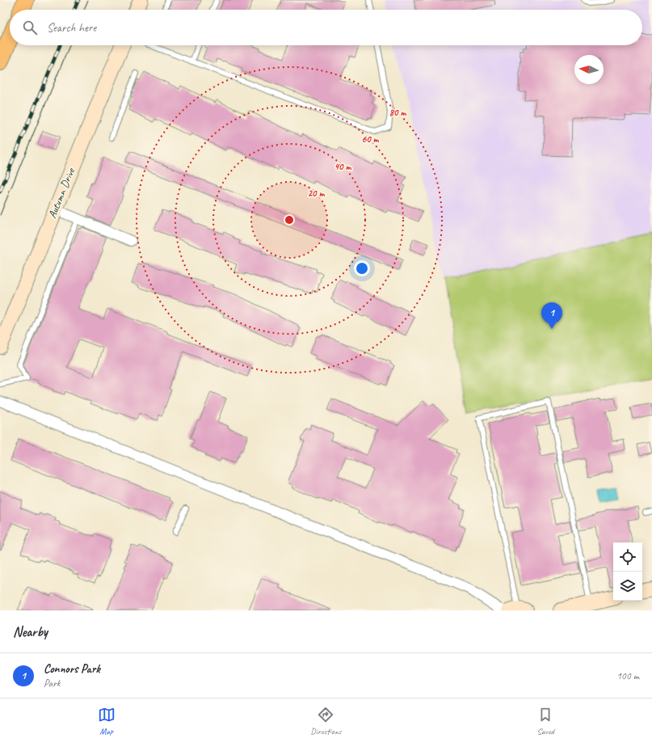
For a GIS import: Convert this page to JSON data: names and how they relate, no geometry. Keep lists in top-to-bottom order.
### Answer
{
  "streets": {
    "street": ["Autumn Drive"]
  },
  "north": "left",
  "page": {
    "search": "Search here",
    "pins": "1",
    "heading": "Nearby",
    "list": [
      {
        "mark": "1",
        "name": "Connors Park",
        "note": "Park",
        "value": "100 m"
      }
    ],
    "nav": ["Map", "Directions", "Saved"]
  },
  "rings": [
    "80 m",
    "60 m",
    "40 m",
    "20 m"
  ]
}
